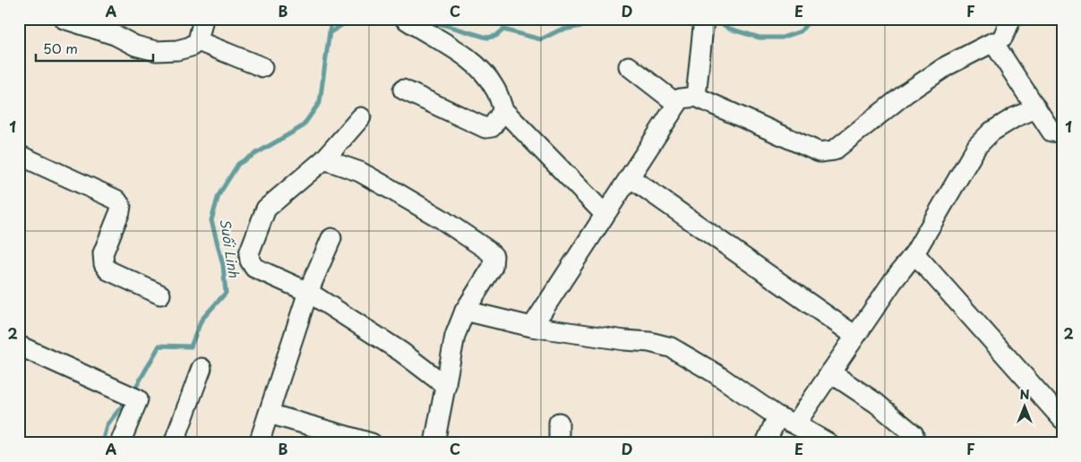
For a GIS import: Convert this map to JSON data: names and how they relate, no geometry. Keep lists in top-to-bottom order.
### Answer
{
  "water": ["Suối Linh"],
  "scale_bar": "50 m",
  "north": "top",
  "grid": {
    "columns": [
      "A",
      "B",
      "C",
      "D",
      "E",
      "F"
    ],
    "rows": ["1", "2"]
  }
}
